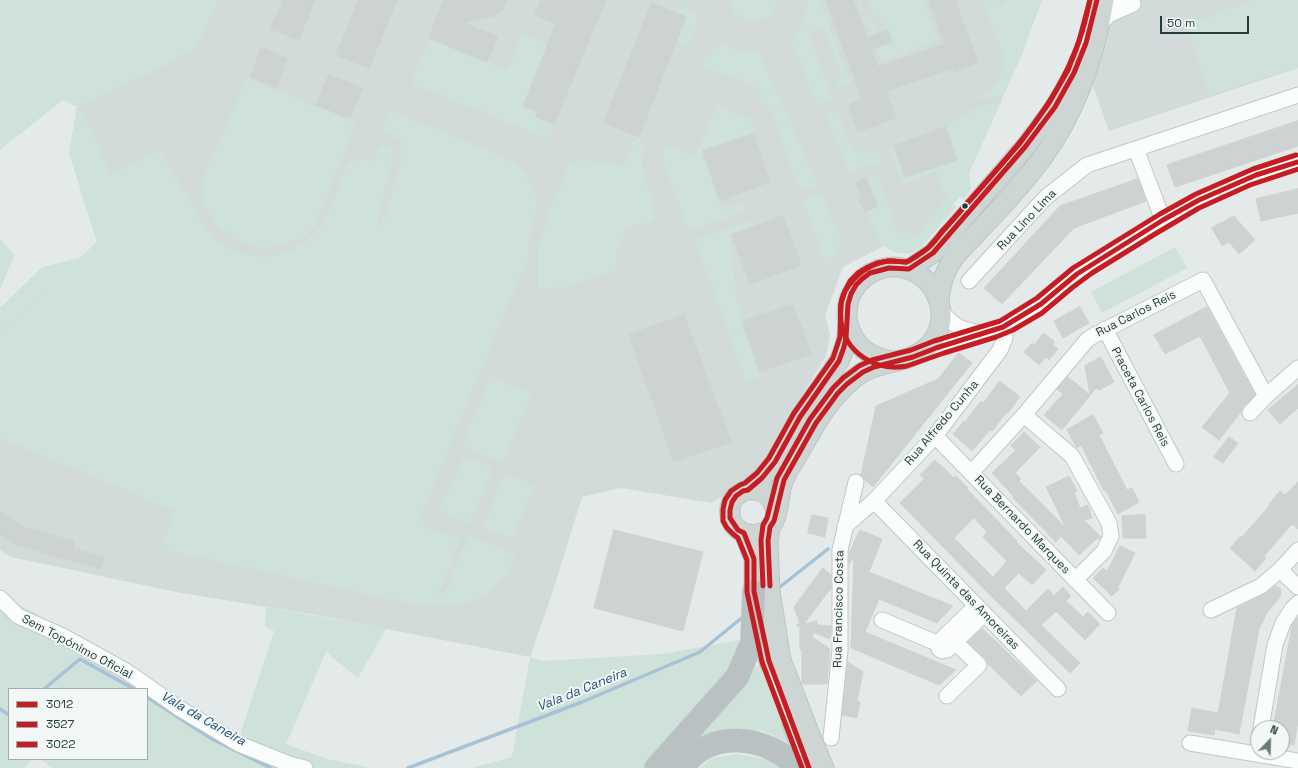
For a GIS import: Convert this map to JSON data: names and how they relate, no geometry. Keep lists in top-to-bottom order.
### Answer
{
  "streets": {
    "street": [
      "Rua Lino Lima",
      "Rua Carlos Reis",
      "Praceta Carlos Reis",
      "Rua Alfredo Cunha",
      "Rua Bernardo Marques",
      "Rua Quinta das Amoreiras",
      "Rua Francisco Costa",
      "Sem Topónimo Oficial"
    ]
  },
  "crossings": [
    ["Rua Carlos Reis", "Praceta Carlos Reis"],
    ["Rua Carlos Reis", "Rua Bernardo Marques"],
    ["Rua Alfredo Cunha", "Rua Bernardo Marques"],
    ["Rua Alfredo Cunha", "Rua Quinta das Amoreiras"],
    ["Rua Alfredo Cunha", "Rua Francisco Costa"]
  ],
  "water": ["Vala da Caneira"],
  "lines": ["transit line 3012", "transit line 3527", "transit line 3022"],
  "legend": ["3012", "3527", "3022"],
  "scale_bar": "50 m",
  "north": "top right"
}
